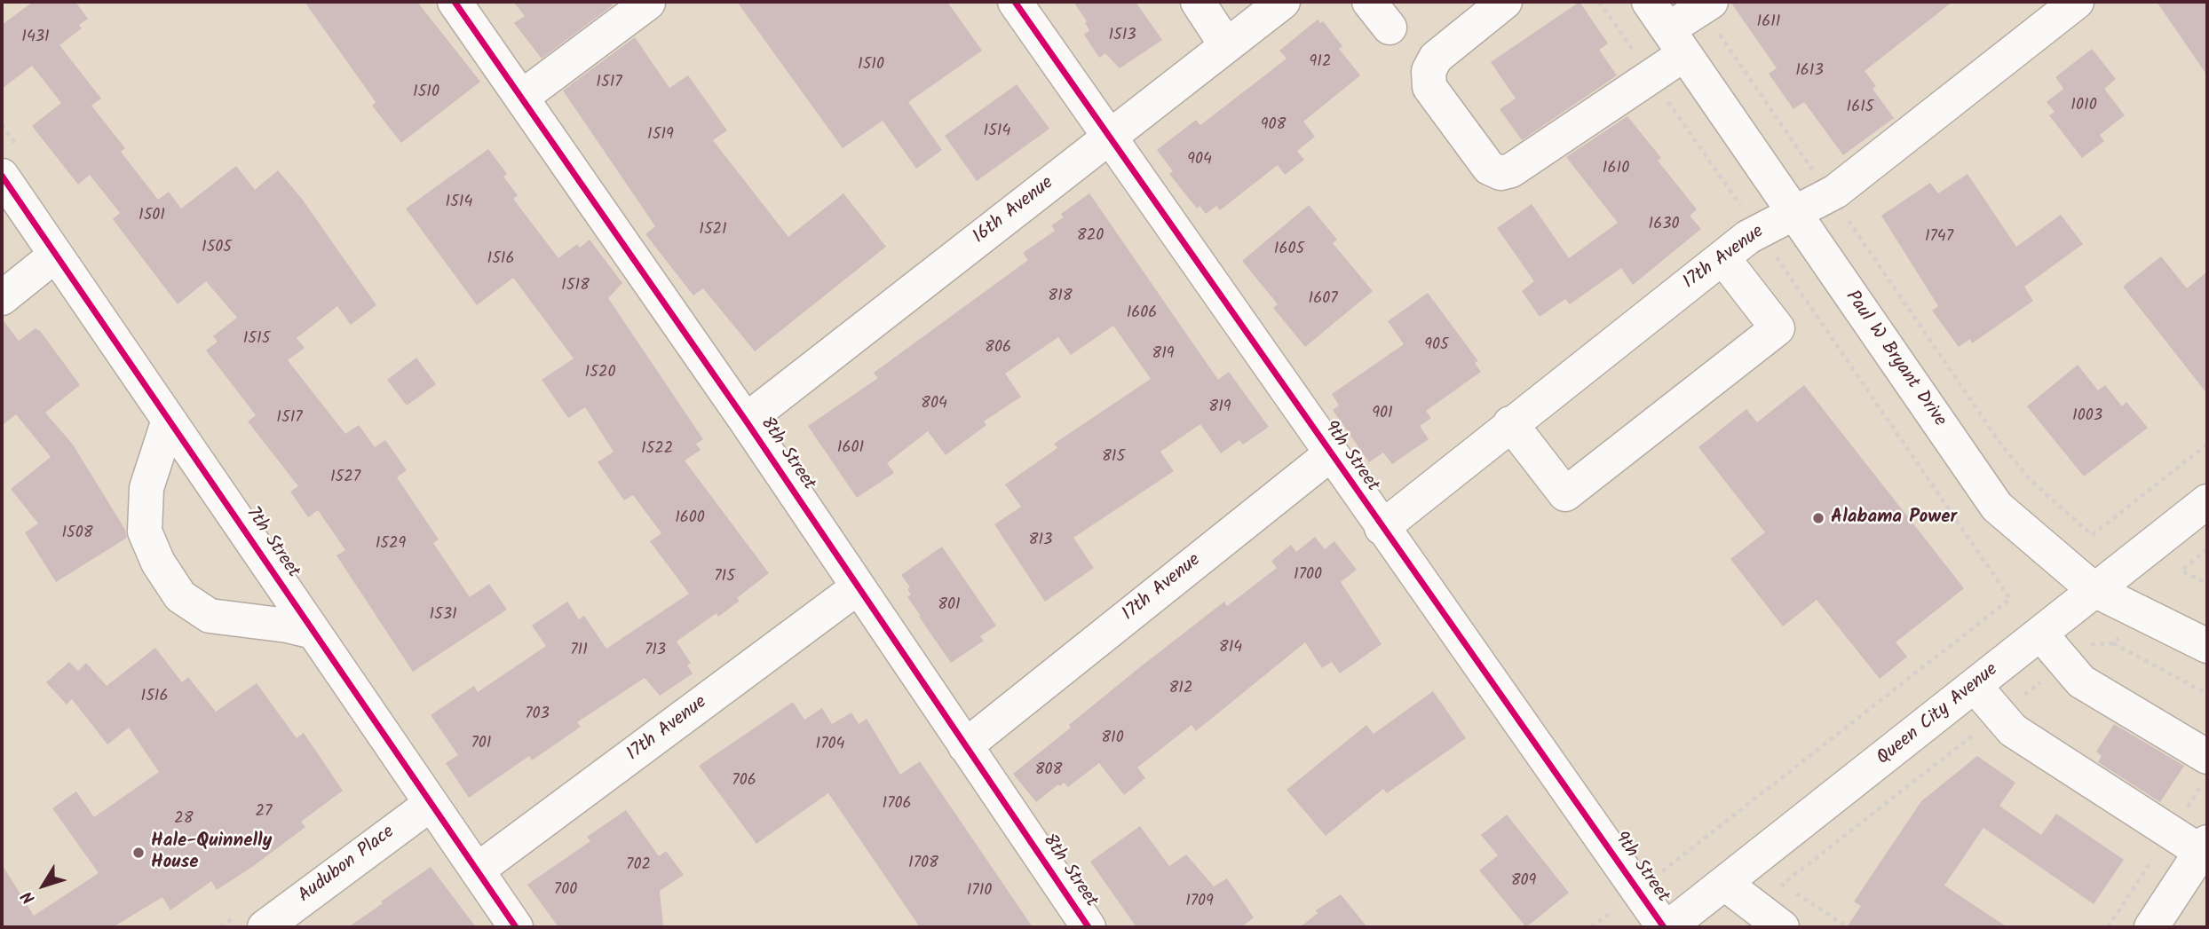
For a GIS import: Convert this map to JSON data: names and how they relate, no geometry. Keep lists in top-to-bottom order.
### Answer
{
  "streets": {
    "street": [
      "16th Avenue",
      "17th Avenue",
      "Paul W Bryant Drive",
      "8th Street",
      "9th Street",
      "7th Street",
      "Queen City Avenue",
      "Audubon Place"
    ]
  },
  "crossings": [
    ["16th Avenue", "8th Street"],
    ["16th Avenue", "9th Street"],
    ["17th Avenue", "Paul W Bryant Drive"],
    ["17th Avenue", "8th Street"],
    ["17th Avenue", "9th Street"],
    ["17th Avenue", "7th Street"],
    ["Paul W Bryant Drive", "Queen City Avenue"],
    ["9th Street", "Queen City Avenue"],
    ["7th Street", "Audubon Place"]
  ],
  "places": ["Alabama Power", "Hale-Quinnelly House"],
  "house_numbers": [
    "1611",
    "1513",
    "1431",
    "912",
    "1510",
    "1613",
    "1517",
    "1510",
    "1010",
    "1615",
    "908",
    "1514",
    "1519",
    "904",
    "1610",
    "1514",
    "1501",
    "1630",
    "1521",
    "820",
    "1747",
    "1505",
    "1605",
    "1516",
    "1518",
    "818",
    "1607",
    "1606",
    "1515",
    "905",
    "806",
    "819",
    "1520",
    "804",
    "819",
    "901",
    "1003",
    "1517",
    "1601",
    "1522",
    "815",
    "1527",
    "1600",
    "1508",
    "813",
    "1529",
    "1700",
    "715",
    "801",
    "1531",
    "814",
    "711",
    "713",
    "812",
    "1516",
    "703",
    "810",
    "701",
    "1704",
    "808",
    "706",
    "1706",
    "27",
    "28",
    "1708",
    "702",
    "809",
    "700",
    "1710",
    "1709"
  ],
  "north": "bottom left"
}
